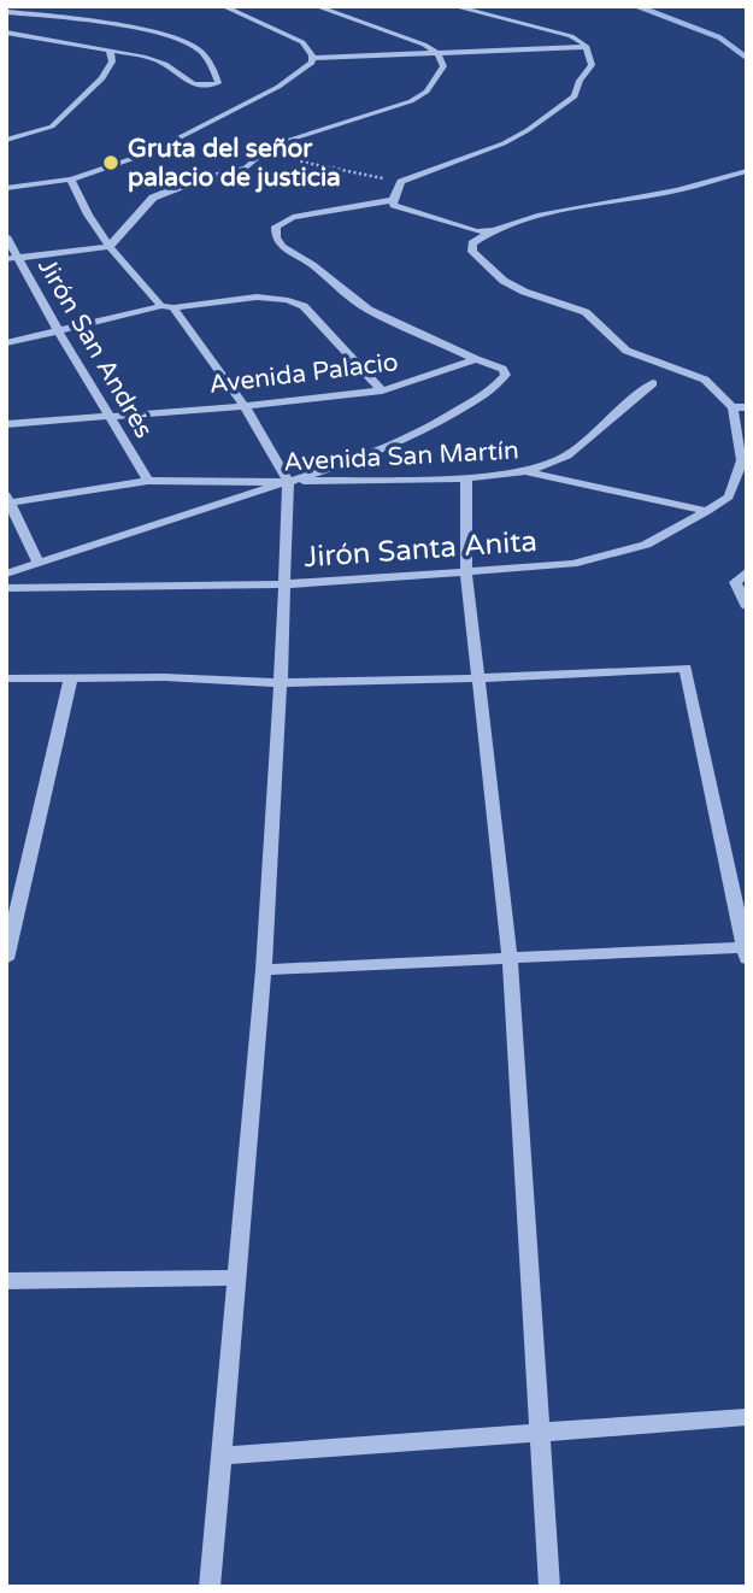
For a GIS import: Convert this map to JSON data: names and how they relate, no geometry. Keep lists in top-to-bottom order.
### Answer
{
  "streets": {
    "street": [
      "Jirón San Andrés",
      "Avenida Palacio",
      "Avenida San Martín",
      "Jirón Santa Anita"
    ]
  },
  "crossings": [
    ["Jirón San Andrés", "Avenida Palacio"],
    ["Avenida San Martín", "Jirón Santa Anita"]
  ],
  "places": ["Gruta del señor palacio de justicia"]
}
